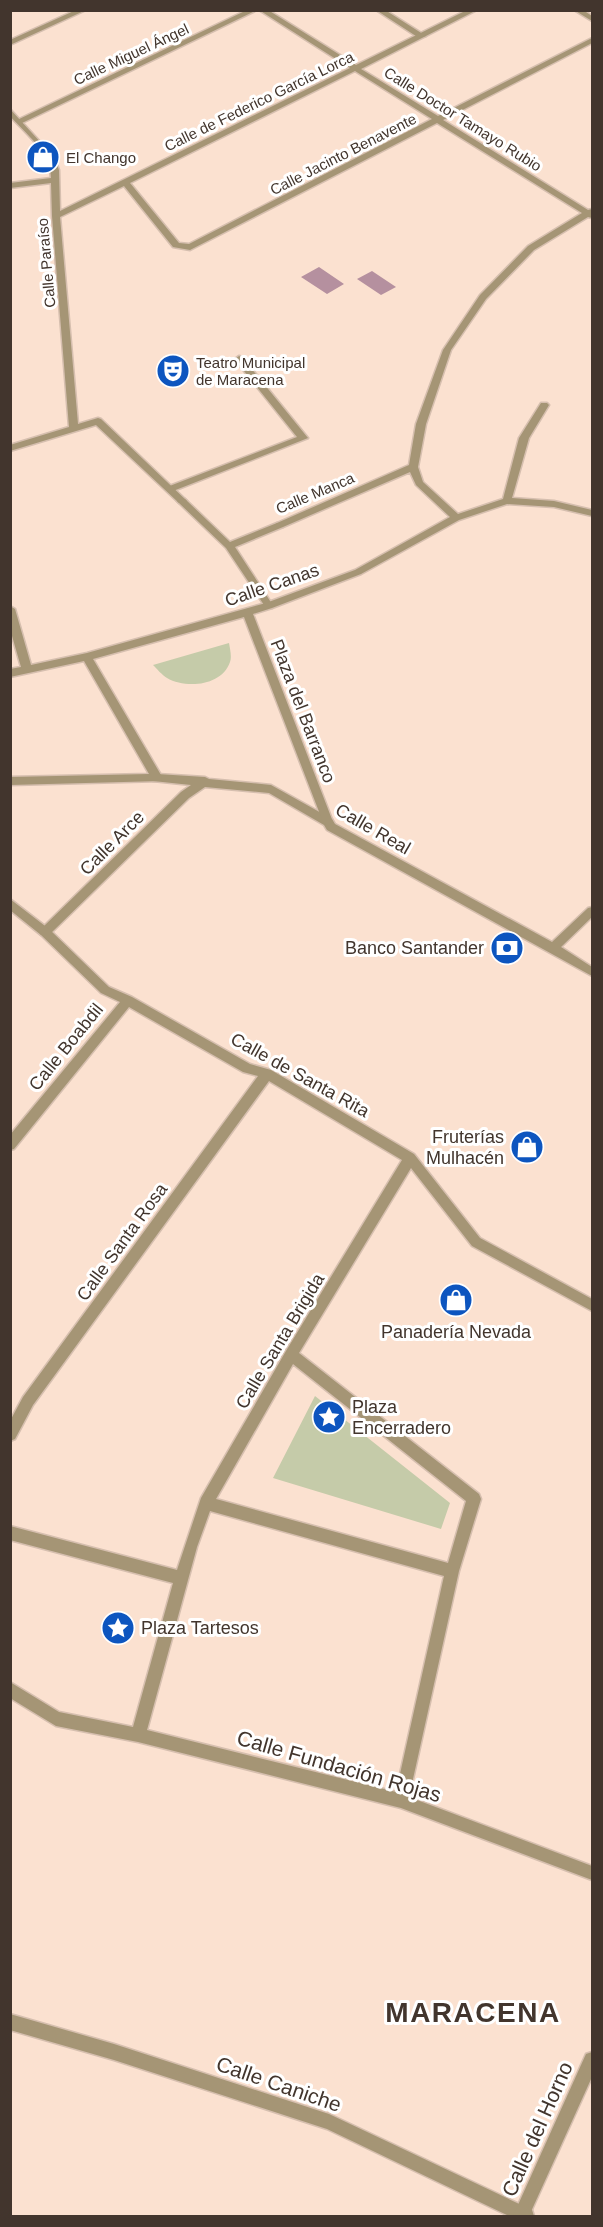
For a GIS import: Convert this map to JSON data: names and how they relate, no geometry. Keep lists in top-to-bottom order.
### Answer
{
  "streets": {
    "street": [
      "Calle Miguel Ángel",
      "Calle de Federico García Lorca",
      "Calle Doctor Tamayo Rubio",
      "Calle Jacinto Benavente",
      "Calle Paraíso",
      "Calle Manca",
      "Calle Canas",
      "Plaza del Barranco",
      "Calle Real",
      "Calle Arce",
      "Calle Boabdil",
      "Calle de Santa Rita",
      "Calle Santa Rosa",
      "Calle Santa Brigida",
      "Calle Fundación Rojas",
      "Calle Caniche",
      "Calle del Horno"
    ]
  },
  "crossings": [
    ["Calle Miguel Ángel", "Calle Paraíso"],
    ["Calle de Federico García Lorca", "Calle Doctor Tamayo Rubio"],
    ["Calle de Federico García Lorca", "Calle Jacinto Benavente"],
    ["Calle de Federico García Lorca", "Calle Paraíso"],
    ["Calle Doctor Tamayo Rubio", "Calle Jacinto Benavente"],
    ["Calle Canas", "Plaza del Barranco"],
    ["Plaza del Barranco", "Calle Real"],
    ["Calle Real", "Calle Arce"],
    ["Calle Arce", "Calle de Santa Rita"],
    ["Calle Boabdil", "Calle de Santa Rita"],
    ["Calle de Santa Rita", "Calle Santa Rosa"],
    ["Calle de Santa Rita", "Calle Santa Brigida"],
    ["Calle Caniche", "Calle del Horno"]
  ],
  "districts": ["MARACENA"],
  "places": {
    "shop": ["El Chango", "Fruterías Mulhacén", "Panadería Nevada"],
    "theatre": ["Teatro Municipal de Maracena"],
    "bank": ["Banco Santander"],
    "place": ["Plaza Encerradero", "Plaza Tartesos"]
  }
}
